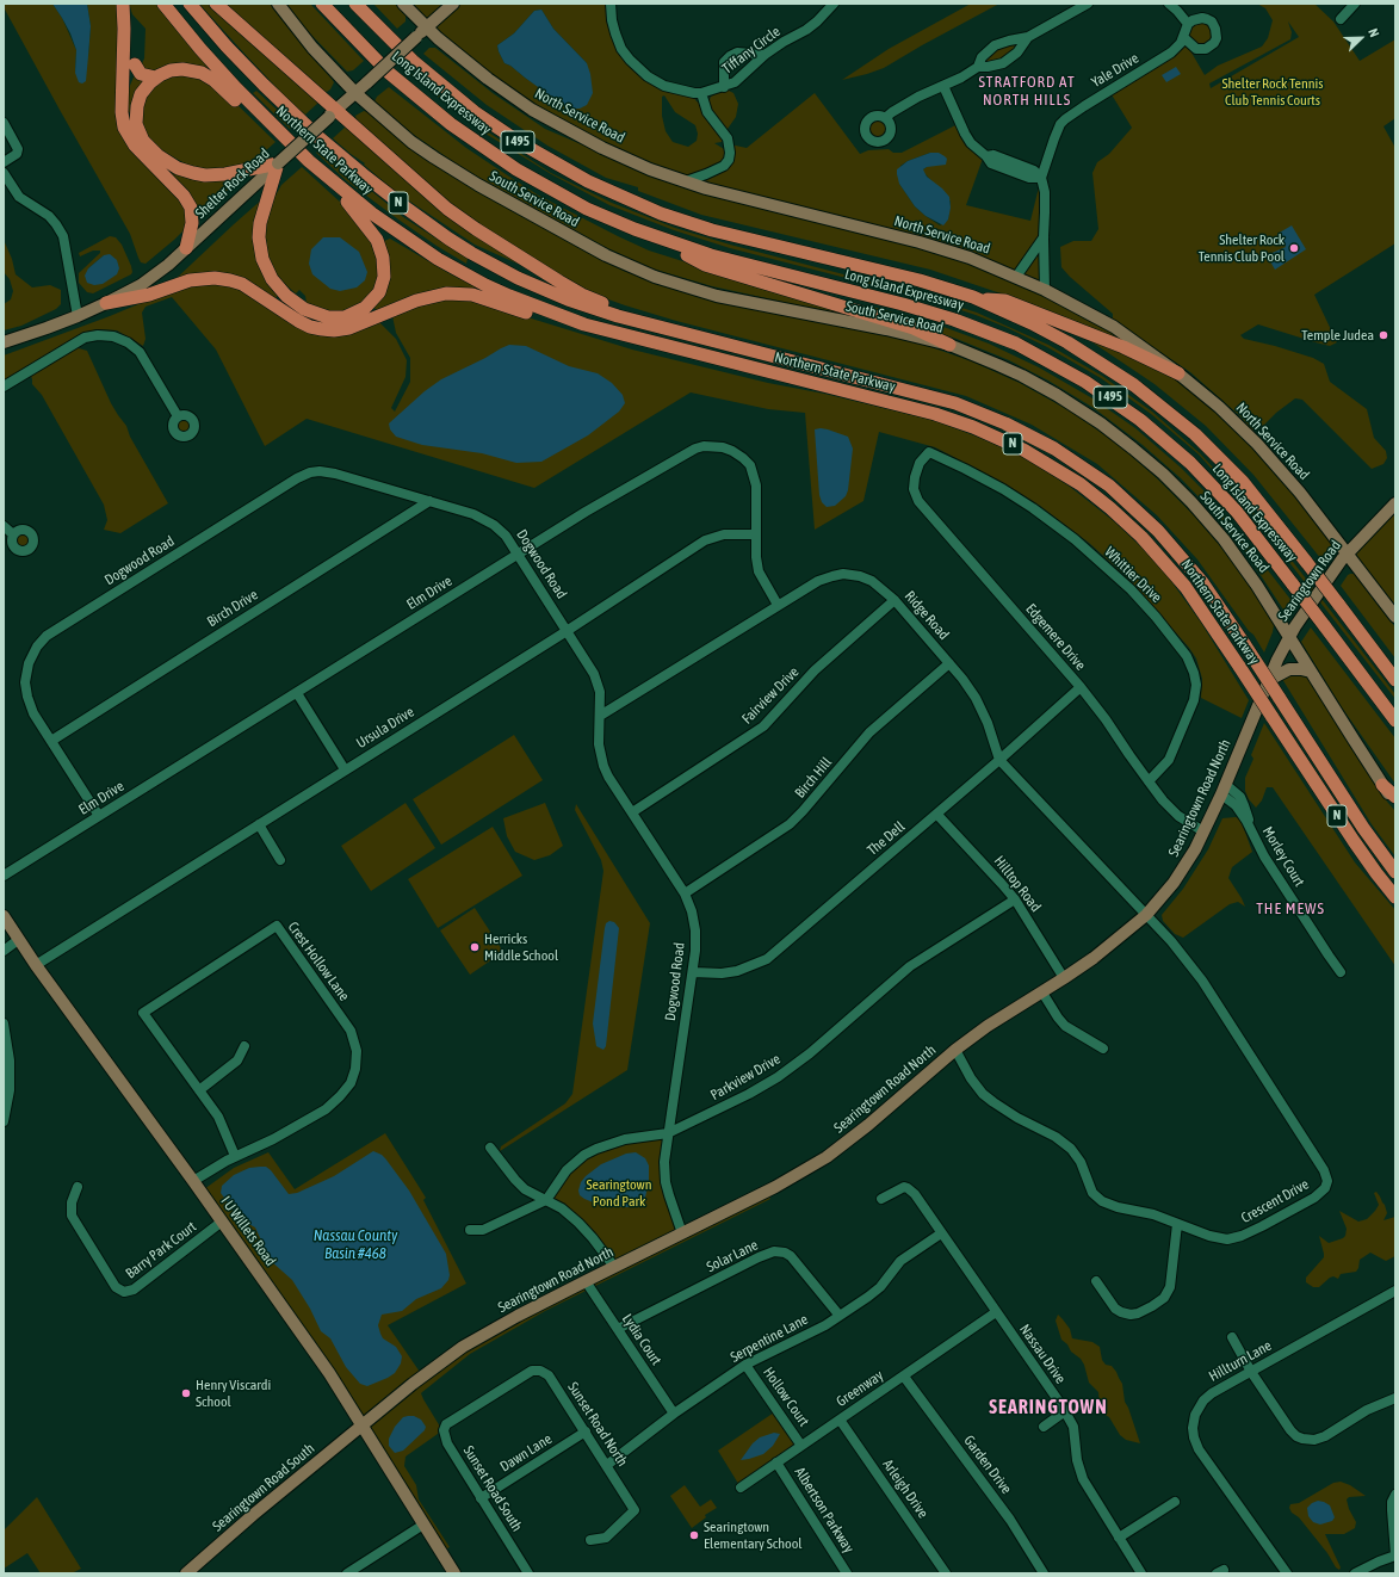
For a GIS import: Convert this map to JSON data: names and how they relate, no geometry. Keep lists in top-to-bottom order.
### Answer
{
  "streets": {
    "highway": [
      "Long Island Expressway",
      "I 495",
      "Northern State Parkway",
      "N"
    ],
    "main road": [
      "North Service Road",
      "Shelter Rock Road",
      "South Service Road",
      "Searingtown Road",
      "Searingtown Road North",
      "I U Willets Road",
      "Searingtown Road South"
    ],
    "street": [
      "Tiffany Circle",
      "Yale Drive",
      "Dogwood Road",
      "Whittier Drive",
      "Elm Drive",
      "Birch Drive",
      "Ridge Road",
      "Edgemere Drive",
      "Fairview Drive",
      "Ursula Drive",
      "Birch Hill",
      "The Dell",
      "Morley Court",
      "Hilltop Road",
      "Crest Hollow Lane",
      "Parkview Drive",
      "Crescent Drive",
      "Barry Park Court",
      "Solar Lane",
      "Serpentine Lane",
      "Lydia Court",
      "Nassau Drive",
      "Hillturn Lane",
      "Greenway",
      "Hollow Court",
      "Sunset Road North",
      "Dawn Lane",
      "Garden Drive",
      "Sunset Road South",
      "Arleigh Drive",
      "Albertson Parkway"
    ]
  },
  "crossings": [
    ["Yale Drive", "North Service Road"],
    ["North Service Road", "Shelter Rock Road"],
    ["North Service Road", "Searingtown Road"],
    ["Shelter Rock Road", "South Service Road"],
    ["South Service Road", "Searingtown Road"],
    ["South Service Road", "Searingtown Road North"],
    ["Dogwood Road", "Elm Drive"],
    ["Dogwood Road", "Birch Drive"],
    ["Dogwood Road", "Ridge Road"],
    ["Dogwood Road", "Fairview Drive"],
    ["Dogwood Road", "Ursula Drive"],
    ["Dogwood Road", "Birch Hill"],
    ["Dogwood Road", "Searingtown Road North"],
    ["Dogwood Road", "The Dell"],
    ["Dogwood Road", "Parkview Drive"],
    ["Whittier Drive", "Edgemere Drive"],
    ["Searingtown Road", "Searingtown Road North"],
    ["Elm Drive", "Ridge Road"],
    ["Elm Drive", "Ursula Drive"],
    ["Ridge Road", "Fairview Drive"],
    ["Ridge Road", "Birch Hill"],
    ["Ridge Road", "Searingtown Road North"],
    ["Ridge Road", "The Dell"],
    ["Ridge Road", "Crescent Drive"],
    ["Edgemere Drive", "Searingtown Road North"],
    ["Edgemere Drive", "The Dell"],
    ["Ursula Drive", "I U Willets Road"],
    ["Searingtown Road North", "Morley Court"],
    ["Searingtown Road North", "Hilltop Road"],
    ["Searingtown Road North", "Crescent Drive"],
    ["Searingtown Road North", "I U Willets Road"],
    ["Searingtown Road North", "Lydia Court"],
    ["Searingtown Road North", "Searingtown Road South"],
    ["The Dell", "Hilltop Road"],
    ["Hilltop Road", "Parkview Drive"],
    ["Crest Hollow Lane", "I U Willets Road"],
    ["I U Willets Road", "Barry Park Court"],
    ["I U Willets Road", "Searingtown Road South"],
    ["Solar Lane", "Serpentine Lane"],
    ["Solar Lane", "Lydia Court"],
    ["Serpentine Lane", "Lydia Court"],
    ["Serpentine Lane", "Nassau Drive"],
    ["Serpentine Lane", "Hollow Court"],
    ["Serpentine Lane", "Sunset Road North"],
    ["Nassau Drive", "Greenway"],
    ["Greenway", "Hollow Court"],
    ["Greenway", "Garden Drive"],
    ["Greenway", "Arleigh Drive"],
    ["Greenway", "Albertson Parkway"],
    ["Sunset Road North", "Dawn Lane"],
    ["Sunset Road North", "Sunset Road South"],
    ["Dawn Lane", "Sunset Road South"]
  ],
  "districts": ["STRATFORD AT NORTH HILLS", "THE MEWS", "SEARINGTOWN"],
  "water": ["Nassau County Basin #468"],
  "parks": ["Shelter Rock Tennis Club Tennis Courts", "Searingtown Pond Park"],
  "places": [
    "Shelter Rock Tennis Club Pool",
    "Temple Judea",
    "Herricks Middle School",
    "Henry Viscardi School",
    "Searingtown Elementary School"
  ],
  "north": "top right"
}
